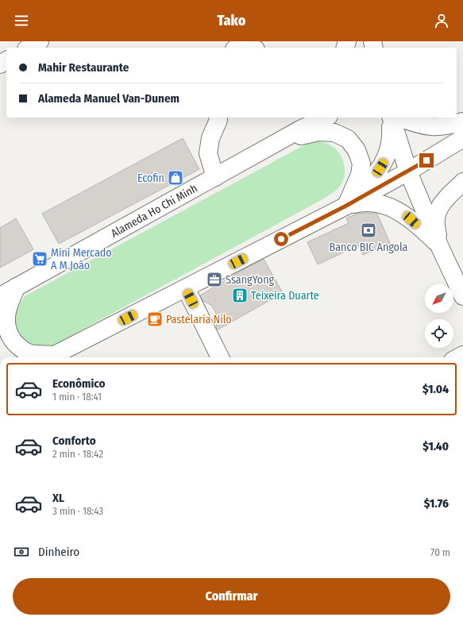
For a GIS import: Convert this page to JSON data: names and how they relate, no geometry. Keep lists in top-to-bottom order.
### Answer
{
  "streets": {
    "main road": ["Alameda Ho Chi Minh"]
  },
  "places": {
    "shop": ["Ecofin"],
    "bank": ["Banco BIC Angola"],
    "supermarket": ["Mini Mercado A M João"],
    "office": ["SsangYong"],
    "building": ["Teixeira Duarte"],
    "cafe": ["Pastelaria Nilo"]
  },
  "north": "bottom left",
  "page": {
    "header": "Tako",
    "banner": ["Mahir Restaurante", "Alameda Manuel Van-Dunem"],
    "list": [
      {
        "name": "Econômico",
        "note": "1 min · 18:41",
        "value": "$1.04"
      },
      {
        "name": "Conforto",
        "note": "2 min · 18:42",
        "value": "$1.40"
      },
      {
        "name": "XL",
        "note": "3 min · 18:43",
        "value": "$1.76"
      }
    ],
    "pay": ["Dinheiro", "70 m"],
    "buttons": "Confirmar"
  }
}
